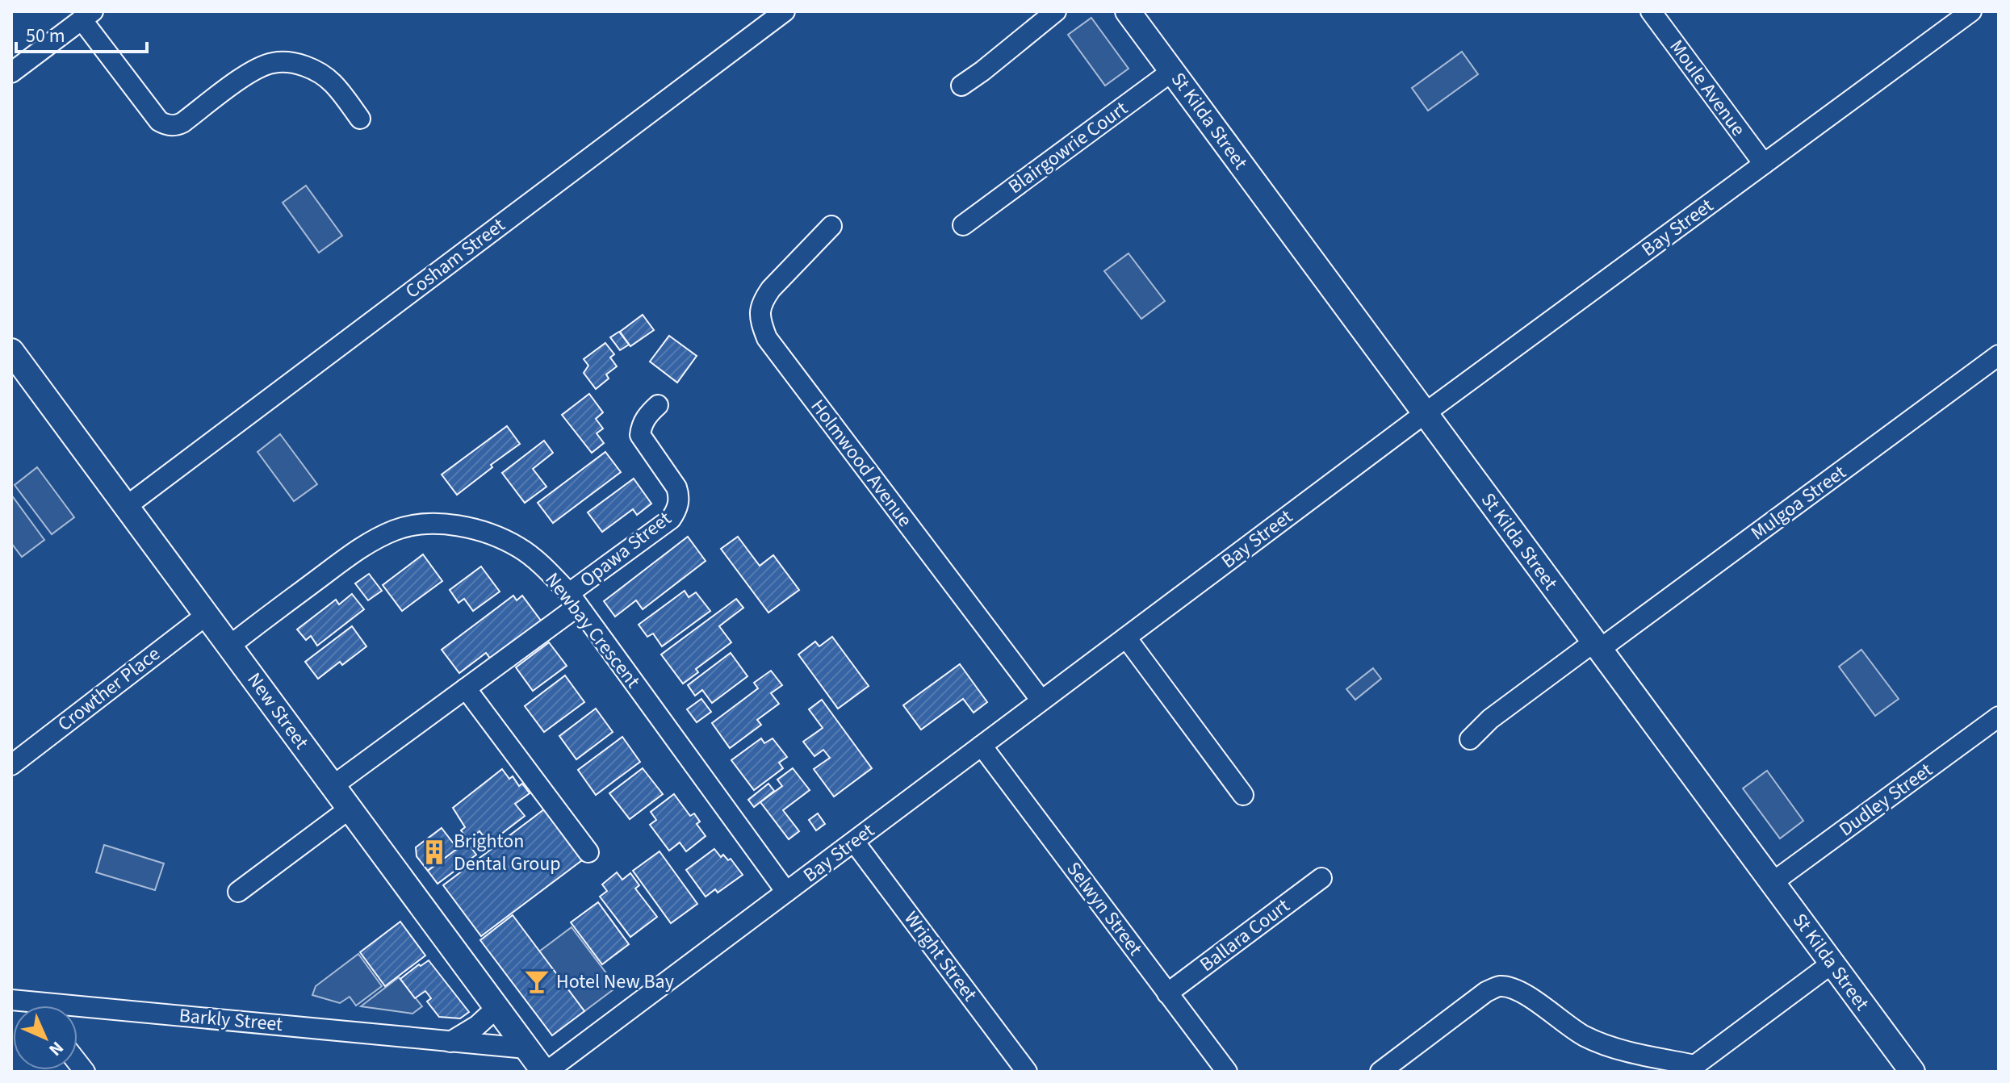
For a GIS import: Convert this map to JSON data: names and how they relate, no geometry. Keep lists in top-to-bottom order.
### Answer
{
  "streets": {
    "main road": ["St Kilda Street", "New Street"],
    "street": [
      "Moule Avenue",
      "Blairgowrie Court",
      "Bay Street",
      "Cosham Street",
      "Holmwood Avenue",
      "Mulgoa Street",
      "Opawa Street",
      "Newbay Crescent",
      "Crowther Place",
      "Dudley Street",
      "Selwyn Street",
      "Ballara Court",
      "Wright Street",
      "Barkly Street"
    ]
  },
  "crossings": [
    ["Moule Avenue", "Bay Street"],
    ["St Kilda Street", "Blairgowrie Court"],
    ["St Kilda Street", "Bay Street"],
    ["St Kilda Street", "Mulgoa Street"],
    ["St Kilda Street", "Dudley Street"],
    ["Bay Street", "Holmwood Avenue"],
    ["Bay Street", "Newbay Crescent"],
    ["Bay Street", "New Street"],
    ["Bay Street", "Selwyn Street"],
    ["Bay Street", "Wright Street"],
    ["Cosham Street", "New Street"],
    ["Opawa Street", "Newbay Crescent"],
    ["Newbay Crescent", "New Street"],
    ["Crowther Place", "New Street"],
    ["New Street", "Barkly Street"],
    ["Selwyn Street", "Ballara Court"]
  ],
  "places": {
    "building": ["Brighton Dental Group"],
    "bar": ["Hotel New Bay"]
  },
  "scale_bar": "50 m",
  "north": "bottom right"
}
